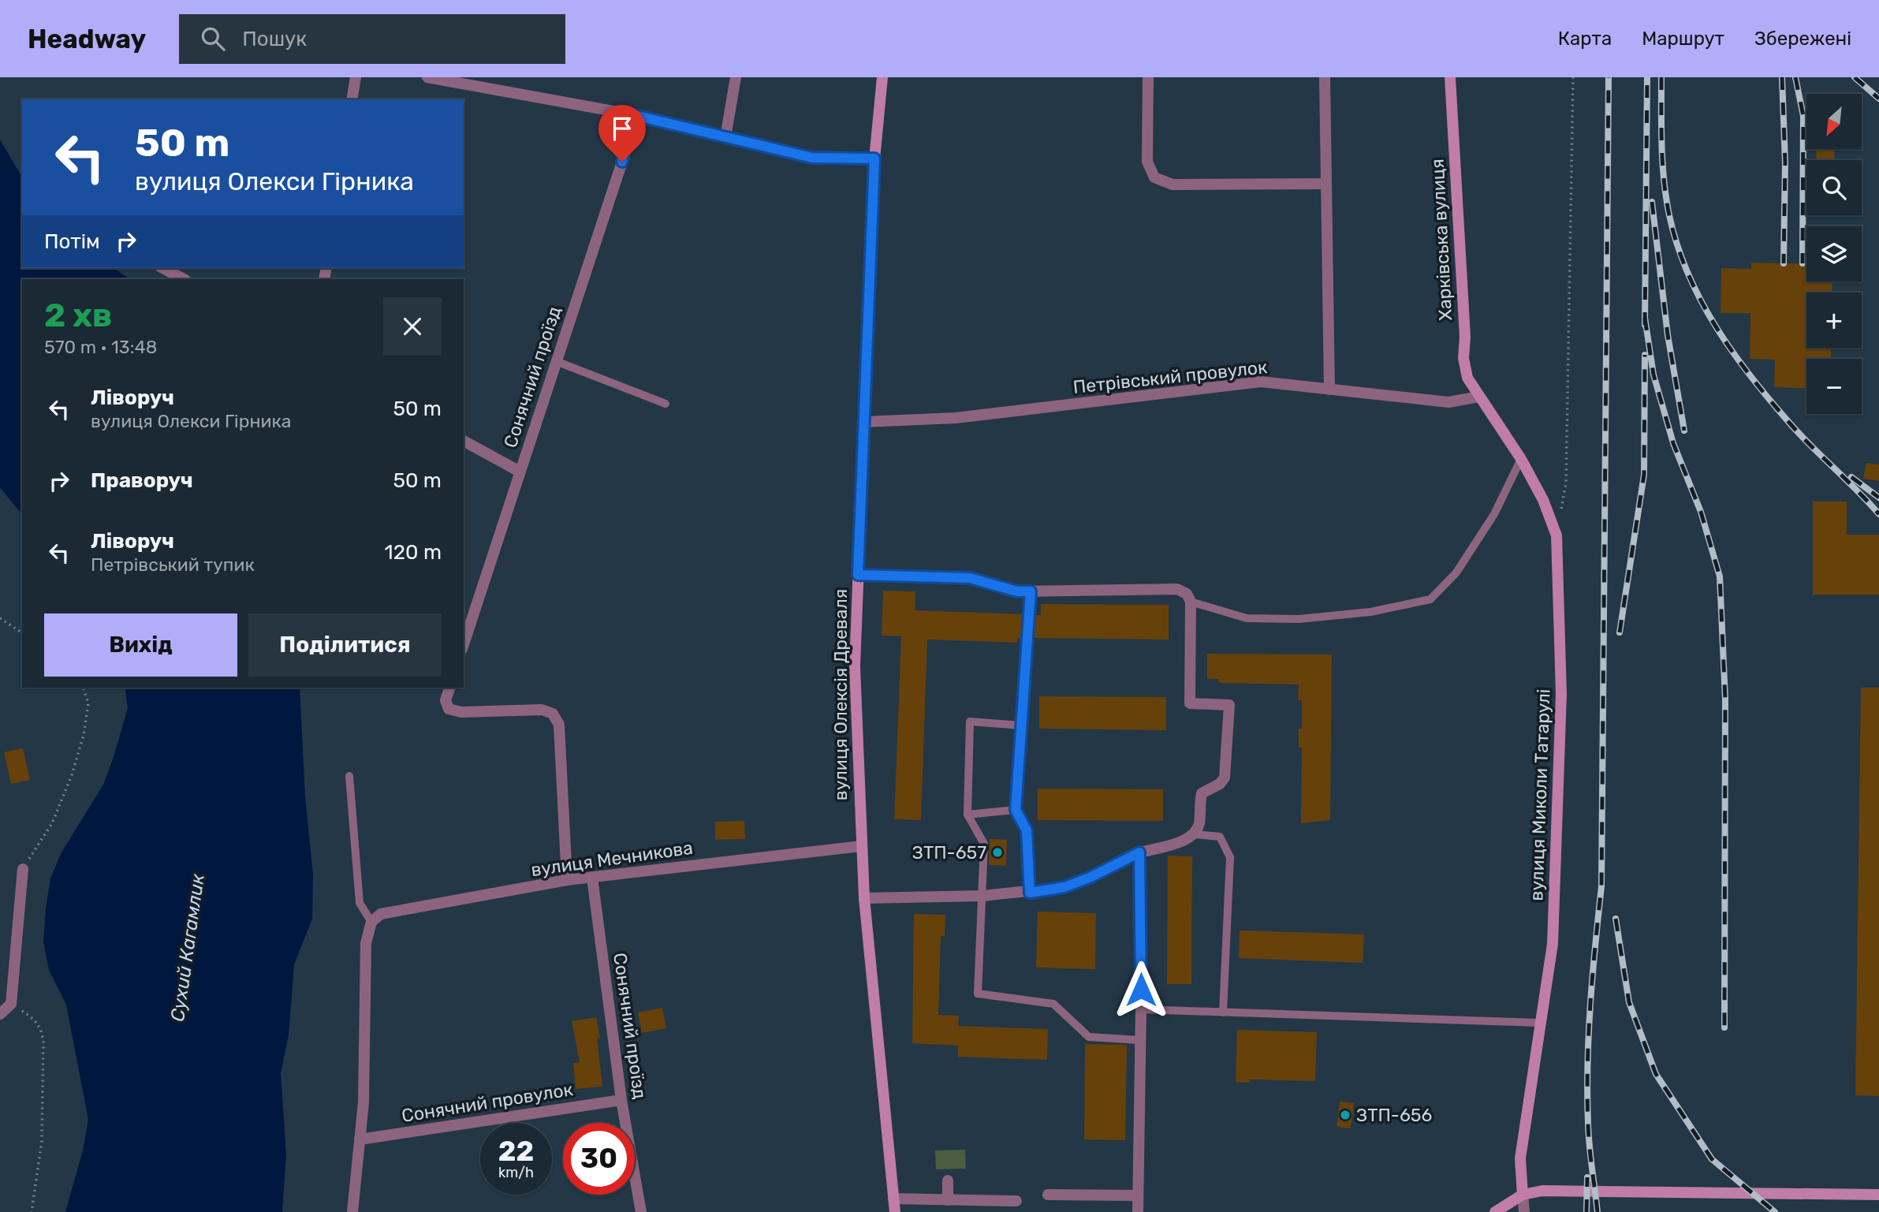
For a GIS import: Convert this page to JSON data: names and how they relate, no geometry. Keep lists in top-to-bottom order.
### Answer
{
  "streets": {
    "street": [
      "Харківська вулиця",
      "Сонячний проїзд",
      "Петрівський провулок",
      "вулиця Олексія Древаля",
      "вулиця Миколи Татарулі",
      "вулиця Мечникова",
      "Сонячний провулок"
    ]
  },
  "crossings": [
    ["Харківська вулиця", "Петрівський провулок"],
    ["Харківська вулиця", "вулиця Миколи Татарулі"],
    ["Сонячний проїзд", "вулиця Мечникова"],
    ["Сонячний проїзд", "Сонячний провулок"],
    ["Петрівський провулок", "вулиця Олексія Древаля"],
    ["Петрівський провулок", "вулиця Миколи Татарулі"],
    ["вулиця Олексія Древаля", "вулиця Мечникова"]
  ],
  "water": ["Сухий Кагамлик"],
  "places": ["ЗТП-657", "ЗТП-656"],
  "north": "bottom left",
  "page": {
    "header": "Headway",
    "search": "Пошук",
    "nav": ["Карта", "Маршрут", "Збережені"],
    "map_buttons": ["+", "−"],
    "turn": ["50 m", "вулиця Олекси Гірника"],
    "then": "Потім",
    "heading": ["2 хв", "570 m · 13:48"],
    "list": [
      {
        "name": "Ліворуч",
        "note": "вулиця Олекси Гірника",
        "value": "50 m"
      },
      {
        "name": "Праворуч",
        "value": "50 m"
      },
      {
        "name": "Ліворуч",
        "note": "Петрівський тупик",
        "value": "120 m"
      }
    ],
    "buttons": ["Вихід", "Поділитися"],
    "speed": "22 km/h",
    "limit": "30"
  }
}
